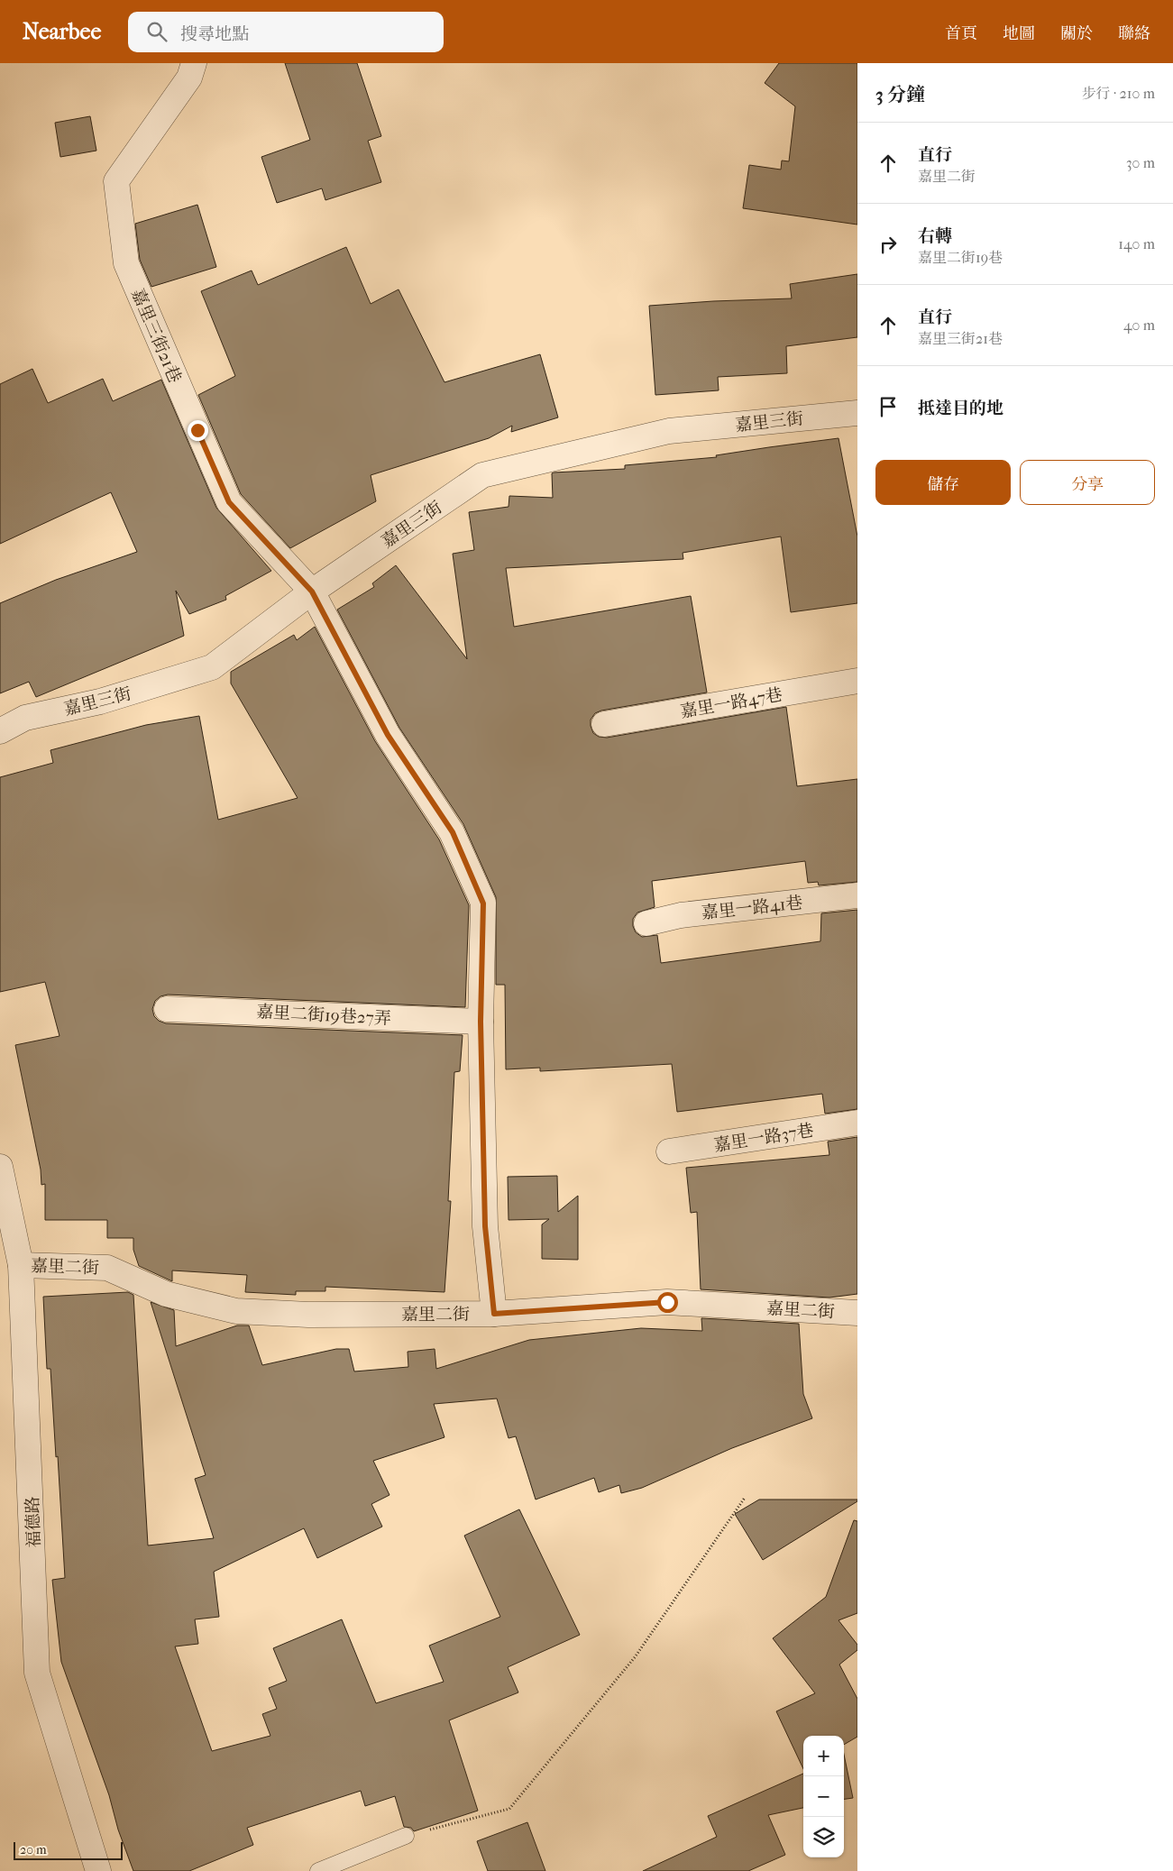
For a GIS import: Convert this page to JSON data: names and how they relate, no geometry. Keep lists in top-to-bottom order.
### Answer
{
  "streets": {
    "street": [
      "嘉里三街21巷",
      "嘉里三街",
      "嘉里一路47巷",
      "嘉里一路41巷",
      "嘉里二街19巷27弄",
      "嘉里一路37巷",
      "嘉里二街",
      "福德路"
    ]
  },
  "crossings": [
    ["嘉里三街21巷", "嘉里三街"],
    ["嘉里三街21巷", "嘉里二街19巷27弄"],
    ["嘉里三街21巷", "嘉里二街"],
    ["嘉里二街", "福德路"]
  ],
  "scale_bar": "20 m",
  "page": {
    "header": "Nearbee",
    "search": "搜尋地點",
    "nav": [
      "首頁",
      "地圖",
      "關於",
      "聯絡"
    ],
    "heading": ["3 分鐘", "步行 · 210 m"],
    "list": [
      ["直行", "嘉里二街", "30 m"],
      ["右轉", "嘉里二街19巷", "140 m"],
      ["直行", "嘉里三街21巷", "40 m"],
      "抵達目的地"
    ],
    "buttons": ["儲存", "分享"],
    "map_buttons": ["+", "−"],
    "scale": "20 m"
  }
}
